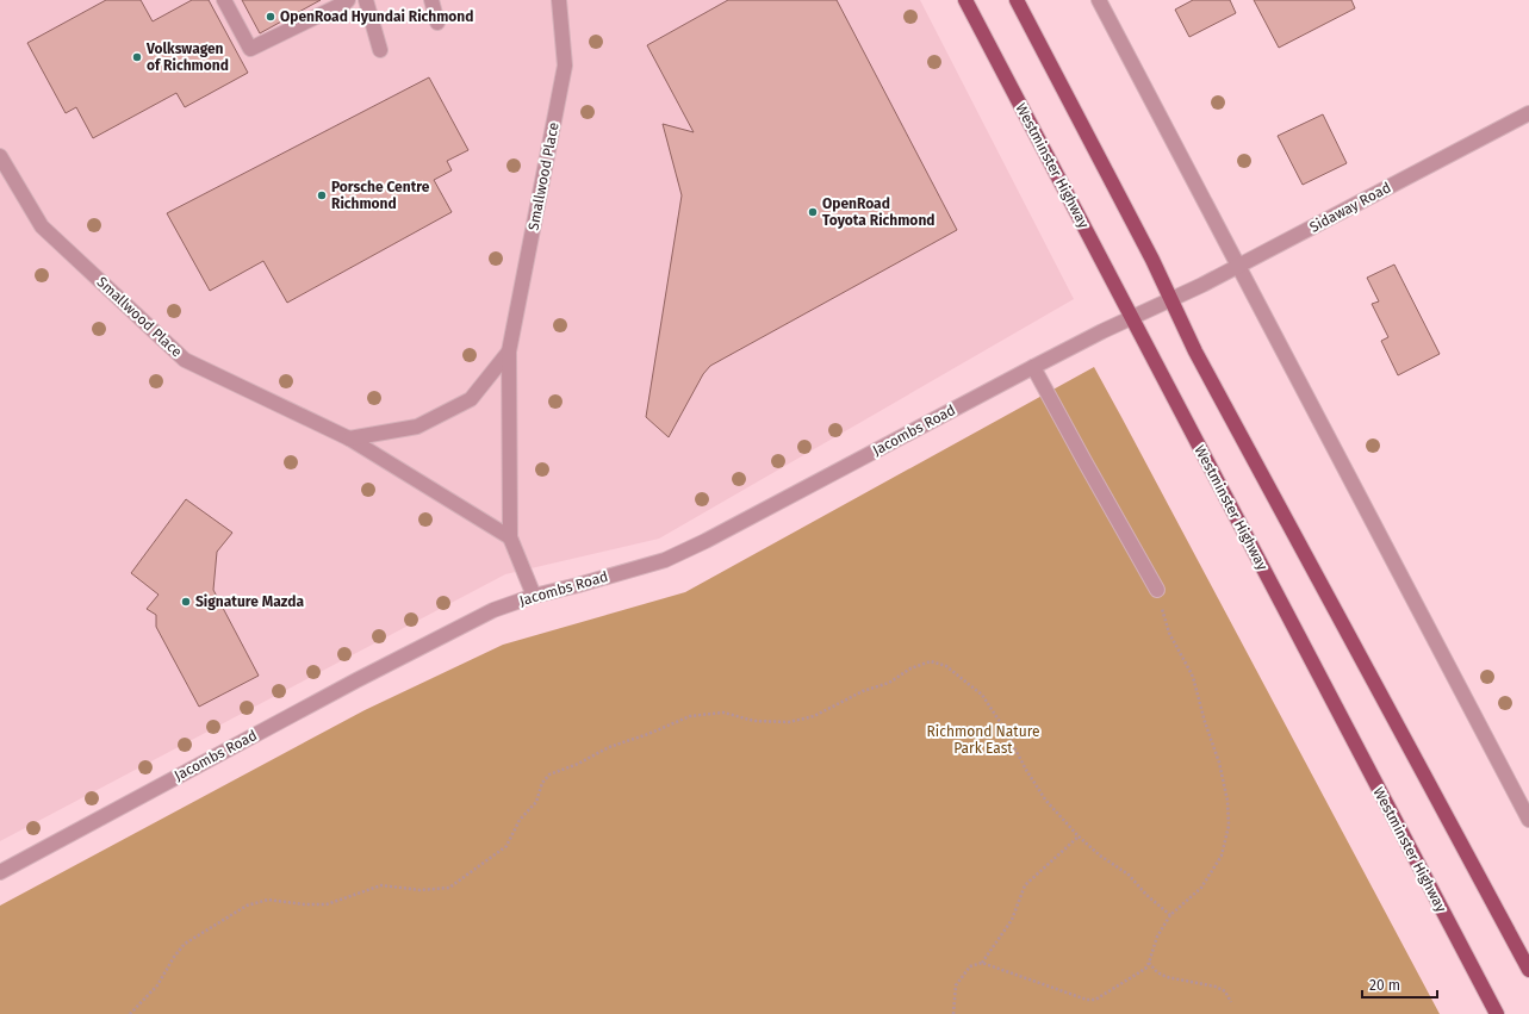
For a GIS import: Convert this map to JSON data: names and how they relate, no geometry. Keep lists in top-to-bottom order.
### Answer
{
  "streets": {
    "main road": ["Westminster Highway"],
    "street": ["Smallwood Place", "Sidaway Road", "Jacombs Road"]
  },
  "crossings": [
    ["Westminster Highway", "Sidaway Road"],
    ["Westminster Highway", "Jacombs Road"],
    ["Smallwood Place", "Jacombs Road"],
    ["Sidaway Road", "Jacombs Road"]
  ],
  "parks": ["Richmond Nature Park East"],
  "places": [
    "OpenRoad Hyundai Richmond",
    "Volkswagen of Richmond",
    "Porsche Centre Richmond",
    "OpenRoad Toyota Richmond",
    "Signature Mazda"
  ],
  "scale_bar": "20 m"
}
